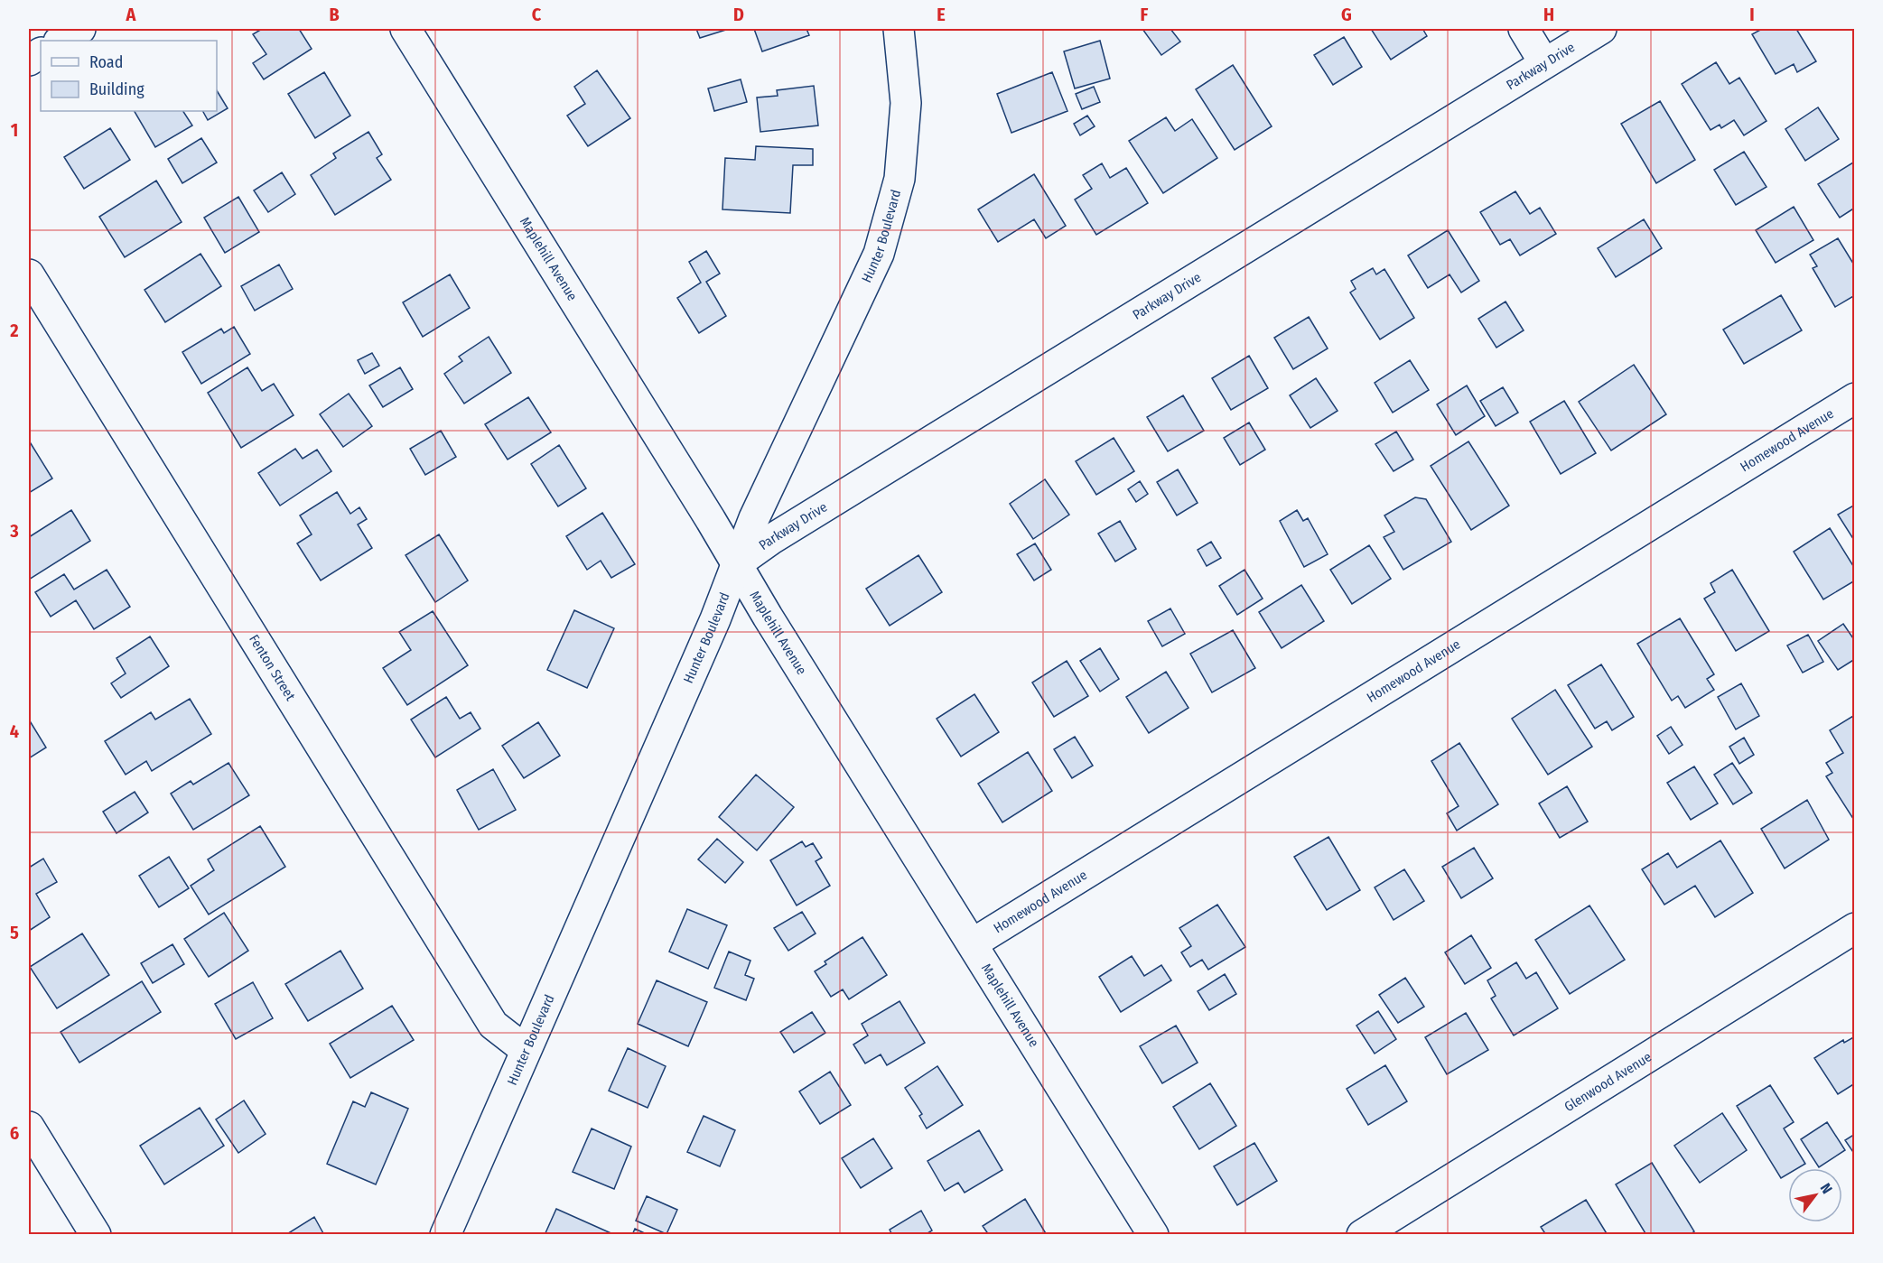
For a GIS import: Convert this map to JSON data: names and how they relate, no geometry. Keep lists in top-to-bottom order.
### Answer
{
  "streets": {
    "street": [
      "Parkway Drive",
      "Hunter Boulevard",
      "Maplehill Avenue",
      "Homewood Avenue",
      "Fenton Street",
      "Glenwood Avenue"
    ]
  },
  "crossings": [
    ["Parkway Drive", "Hunter Boulevard"],
    ["Parkway Drive", "Maplehill Avenue"],
    ["Hunter Boulevard", "Maplehill Avenue"],
    ["Hunter Boulevard", "Fenton Street"],
    ["Maplehill Avenue", "Homewood Avenue"]
  ],
  "legend": ["Road", "Building"],
  "north": "top right",
  "grid": {
    "columns": [
      "A",
      "B",
      "C",
      "D",
      "E",
      "F",
      "G",
      "H",
      "I"
    ],
    "rows": [
      "1",
      "2",
      "3",
      "4",
      "5",
      "6"
    ]
  }
}
